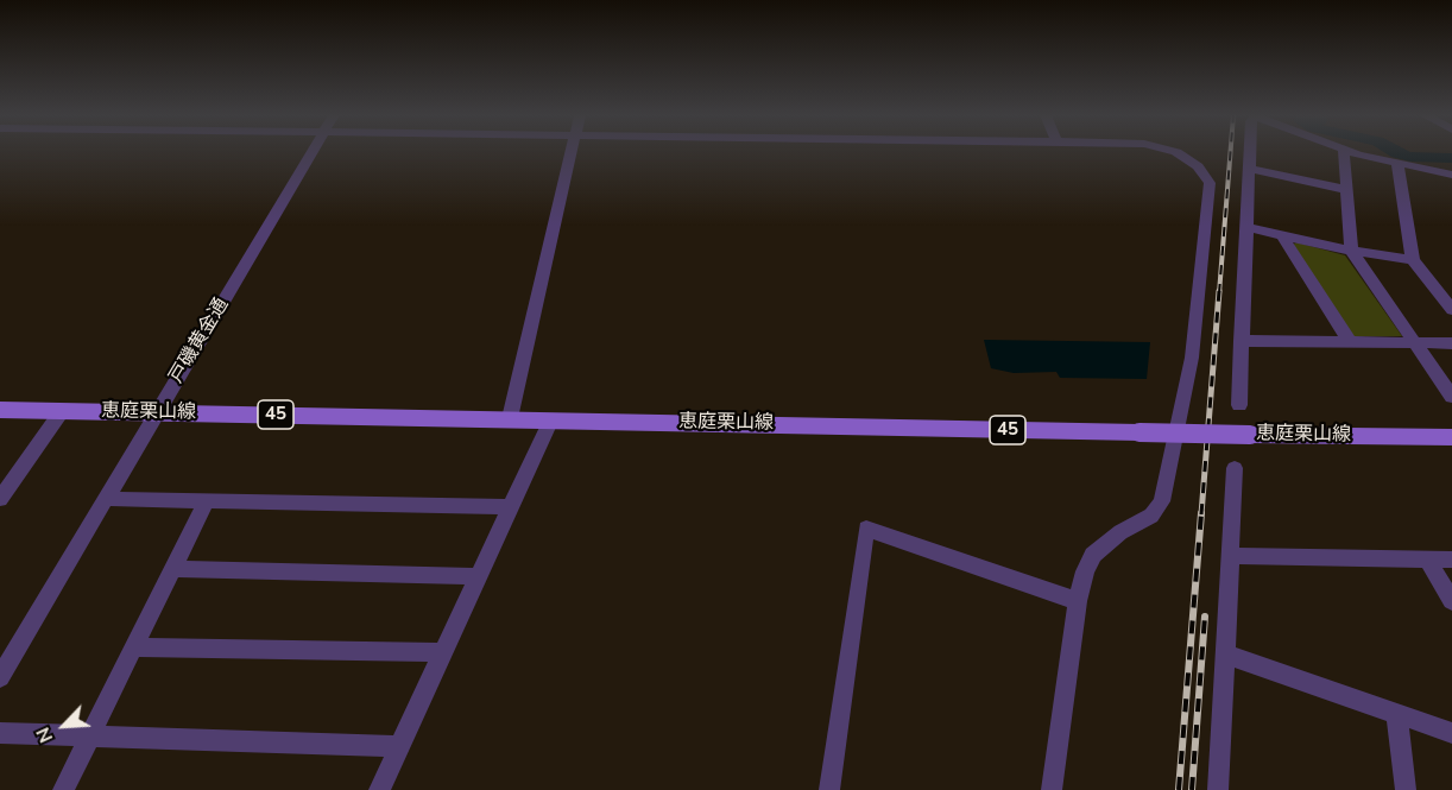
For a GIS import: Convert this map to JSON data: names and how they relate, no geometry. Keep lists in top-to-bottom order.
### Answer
{
  "streets": {
    "main road": ["恵庭栗山線", "45"],
    "street": ["戸磯黄金通"]
  },
  "crossings": [
    ["戸磯黄金通", "恵庭栗山線"]
  ],
  "north": "bottom left"
}
